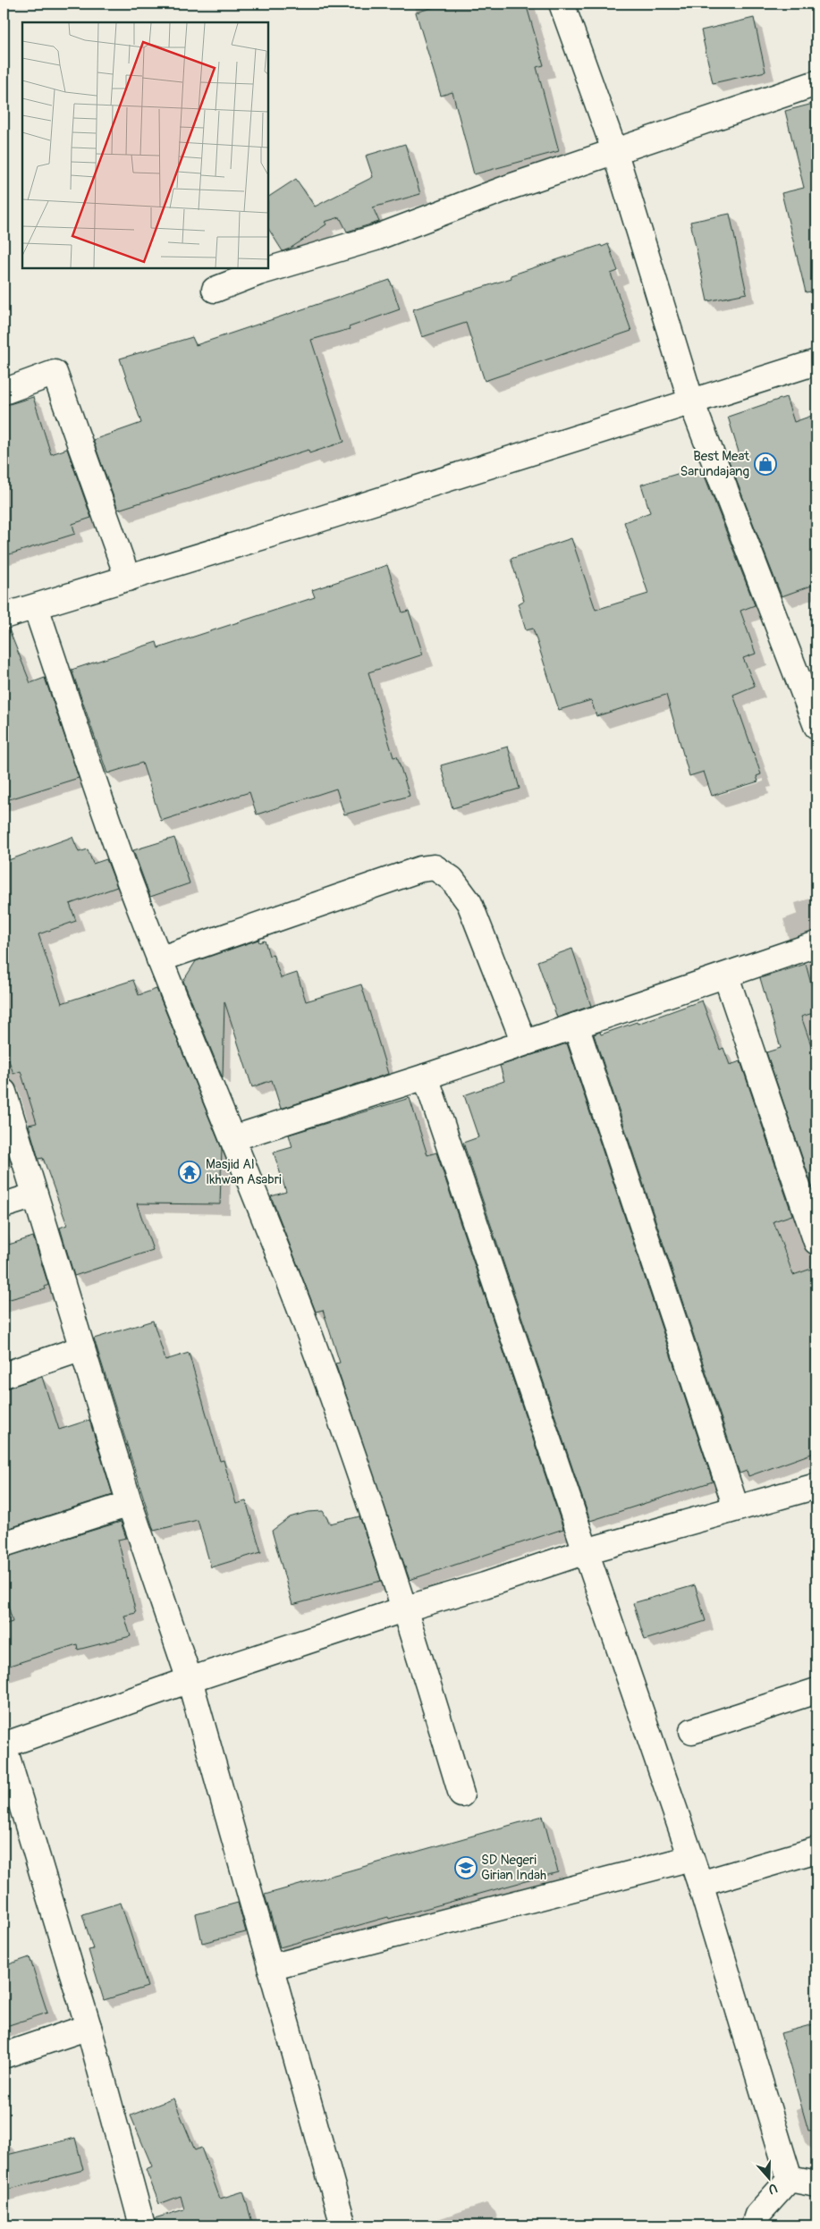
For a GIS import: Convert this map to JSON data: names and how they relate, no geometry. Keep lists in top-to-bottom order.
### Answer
{
  "places": {
    "shop": ["Best Meat Sarundajang"],
    "temple": ["Masjid Al Ikhwan Asabri"],
    "school or university": ["SD Negeri Girian Indah"]
  },
  "north": "bottom"
}
